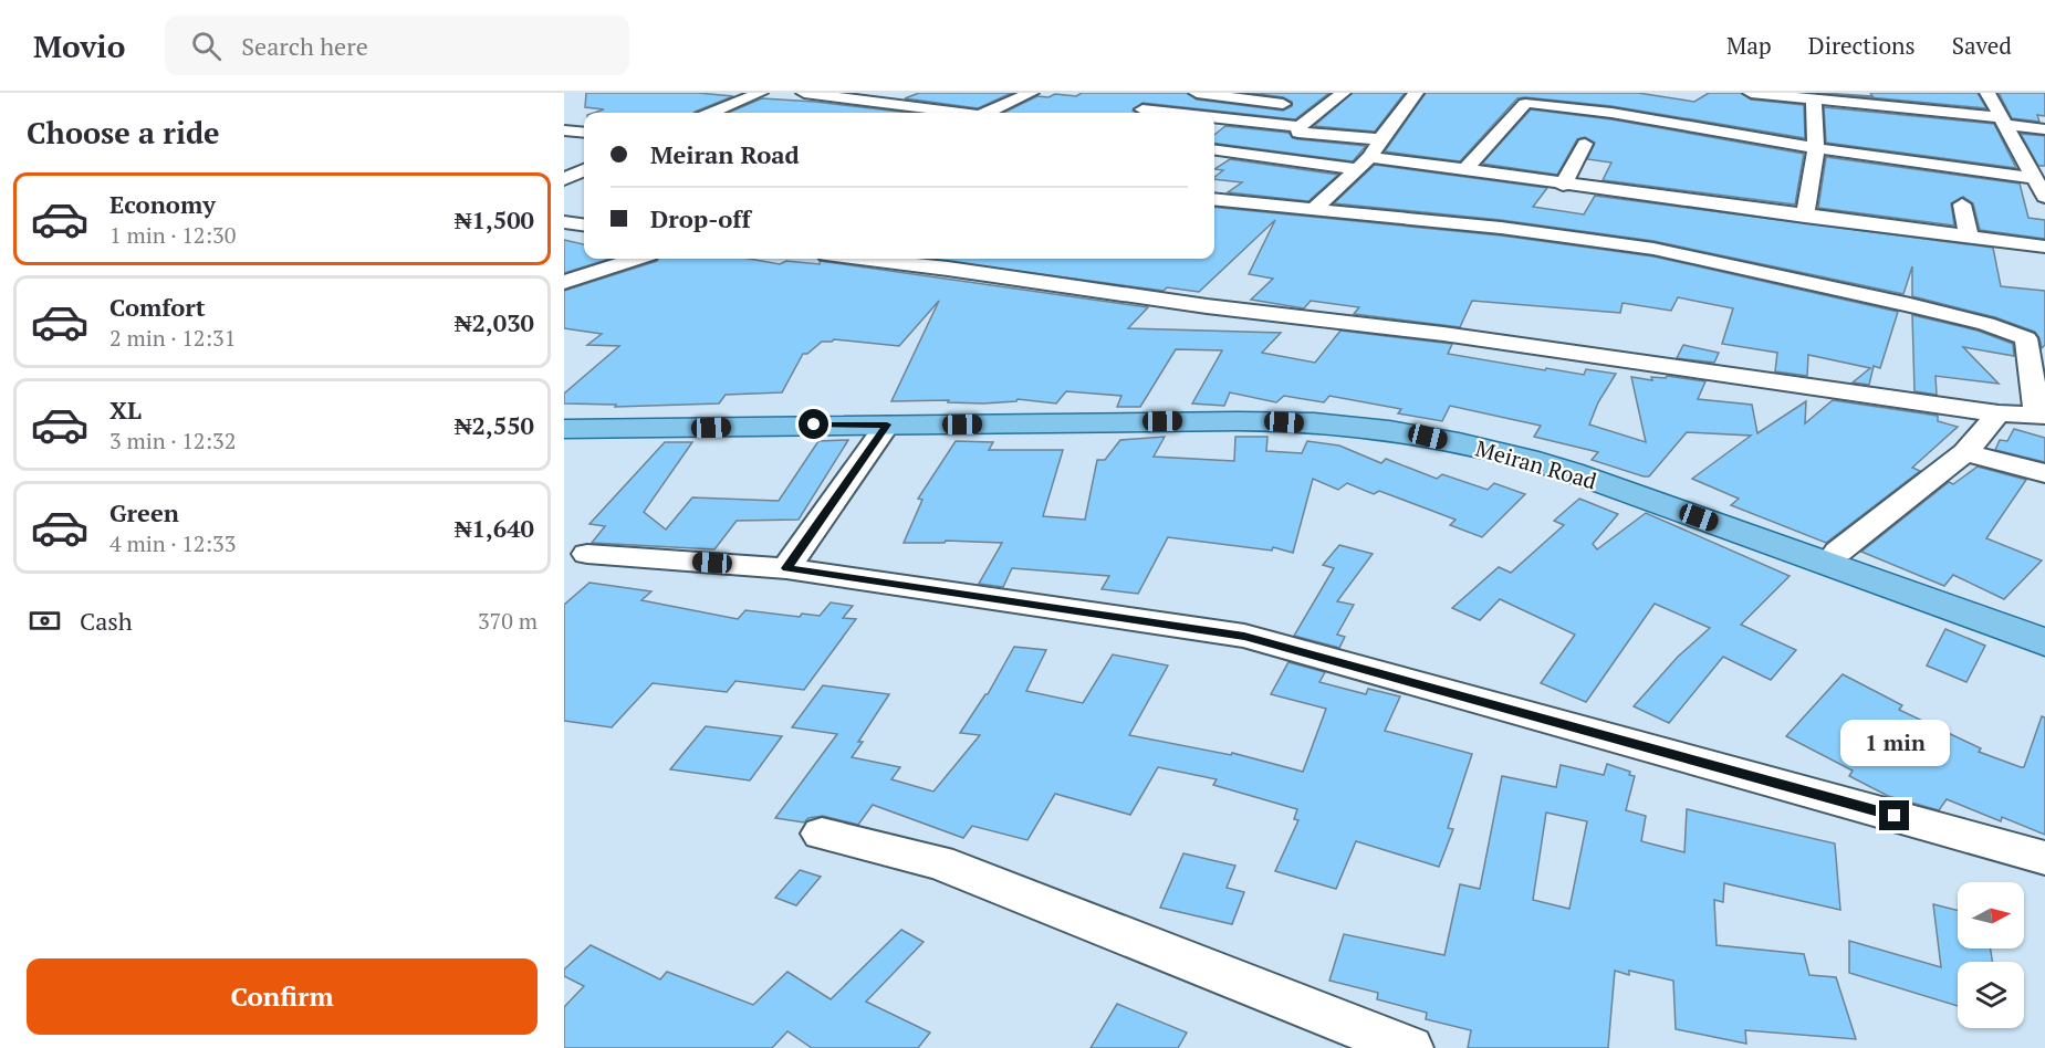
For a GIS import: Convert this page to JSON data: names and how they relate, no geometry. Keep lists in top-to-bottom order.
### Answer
{
  "streets": {
    "main road": ["Meiran Road"]
  },
  "north": "right",
  "page": {
    "header": "Movio",
    "search": "Search here",
    "nav": ["Map", "Directions", "Saved"],
    "heading": "Choose a ride",
    "banner": ["Meiran Road", "Drop-off"],
    "list": [
      {
        "name": "Economy",
        "note": "1 min · 12:30",
        "value": "₦1,500"
      },
      {
        "name": "Comfort",
        "note": "2 min · 12:31",
        "value": "₦2,030"
      },
      {
        "name": "XL",
        "note": "3 min · 12:32",
        "value": "₦2,550"
      },
      {
        "name": "Green",
        "note": "4 min · 12:33",
        "value": "₦1,640"
      }
    ],
    "pay": ["Cash", "370 m"],
    "bubble": "1 min",
    "buttons": "Confirm"
  }
}
